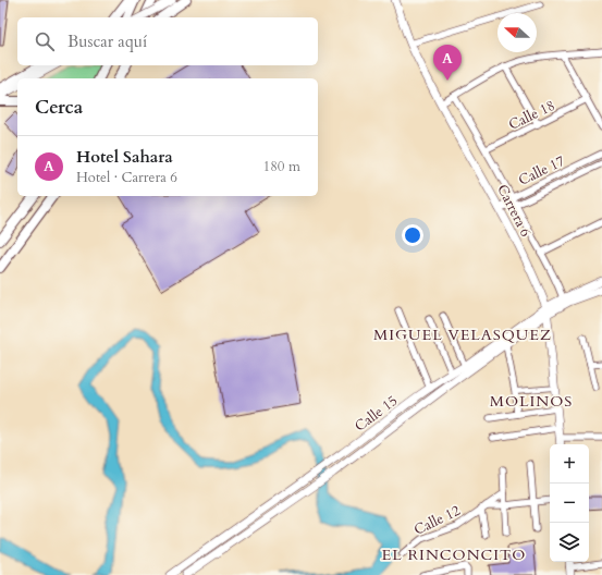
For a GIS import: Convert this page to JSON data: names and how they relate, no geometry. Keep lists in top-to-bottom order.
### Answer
{
  "streets": {
    "street": [
      "Calle 18",
      "Calle 17",
      "Carrera 6",
      "Calle 15",
      "Calle 12"
    ]
  },
  "crossings": [
    ["Calle 18", "Carrera 6"],
    ["Calle 17", "Carrera 6"],
    ["Carrera 6", "Calle 15"]
  ],
  "districts": ["MIGUEL VELASQUEZ", "MOLINOS", "EL RINCONCITO"],
  "north": "left",
  "page": {
    "search": "Buscar aquí",
    "pins": "A",
    "heading": "Cerca",
    "list": [
      {
        "mark": "A",
        "name": "Hotel Sahara",
        "note": "Hotel · Carrera 6",
        "value": "180 m"
      }
    ],
    "map_buttons": ["+", "−"]
  }
}
